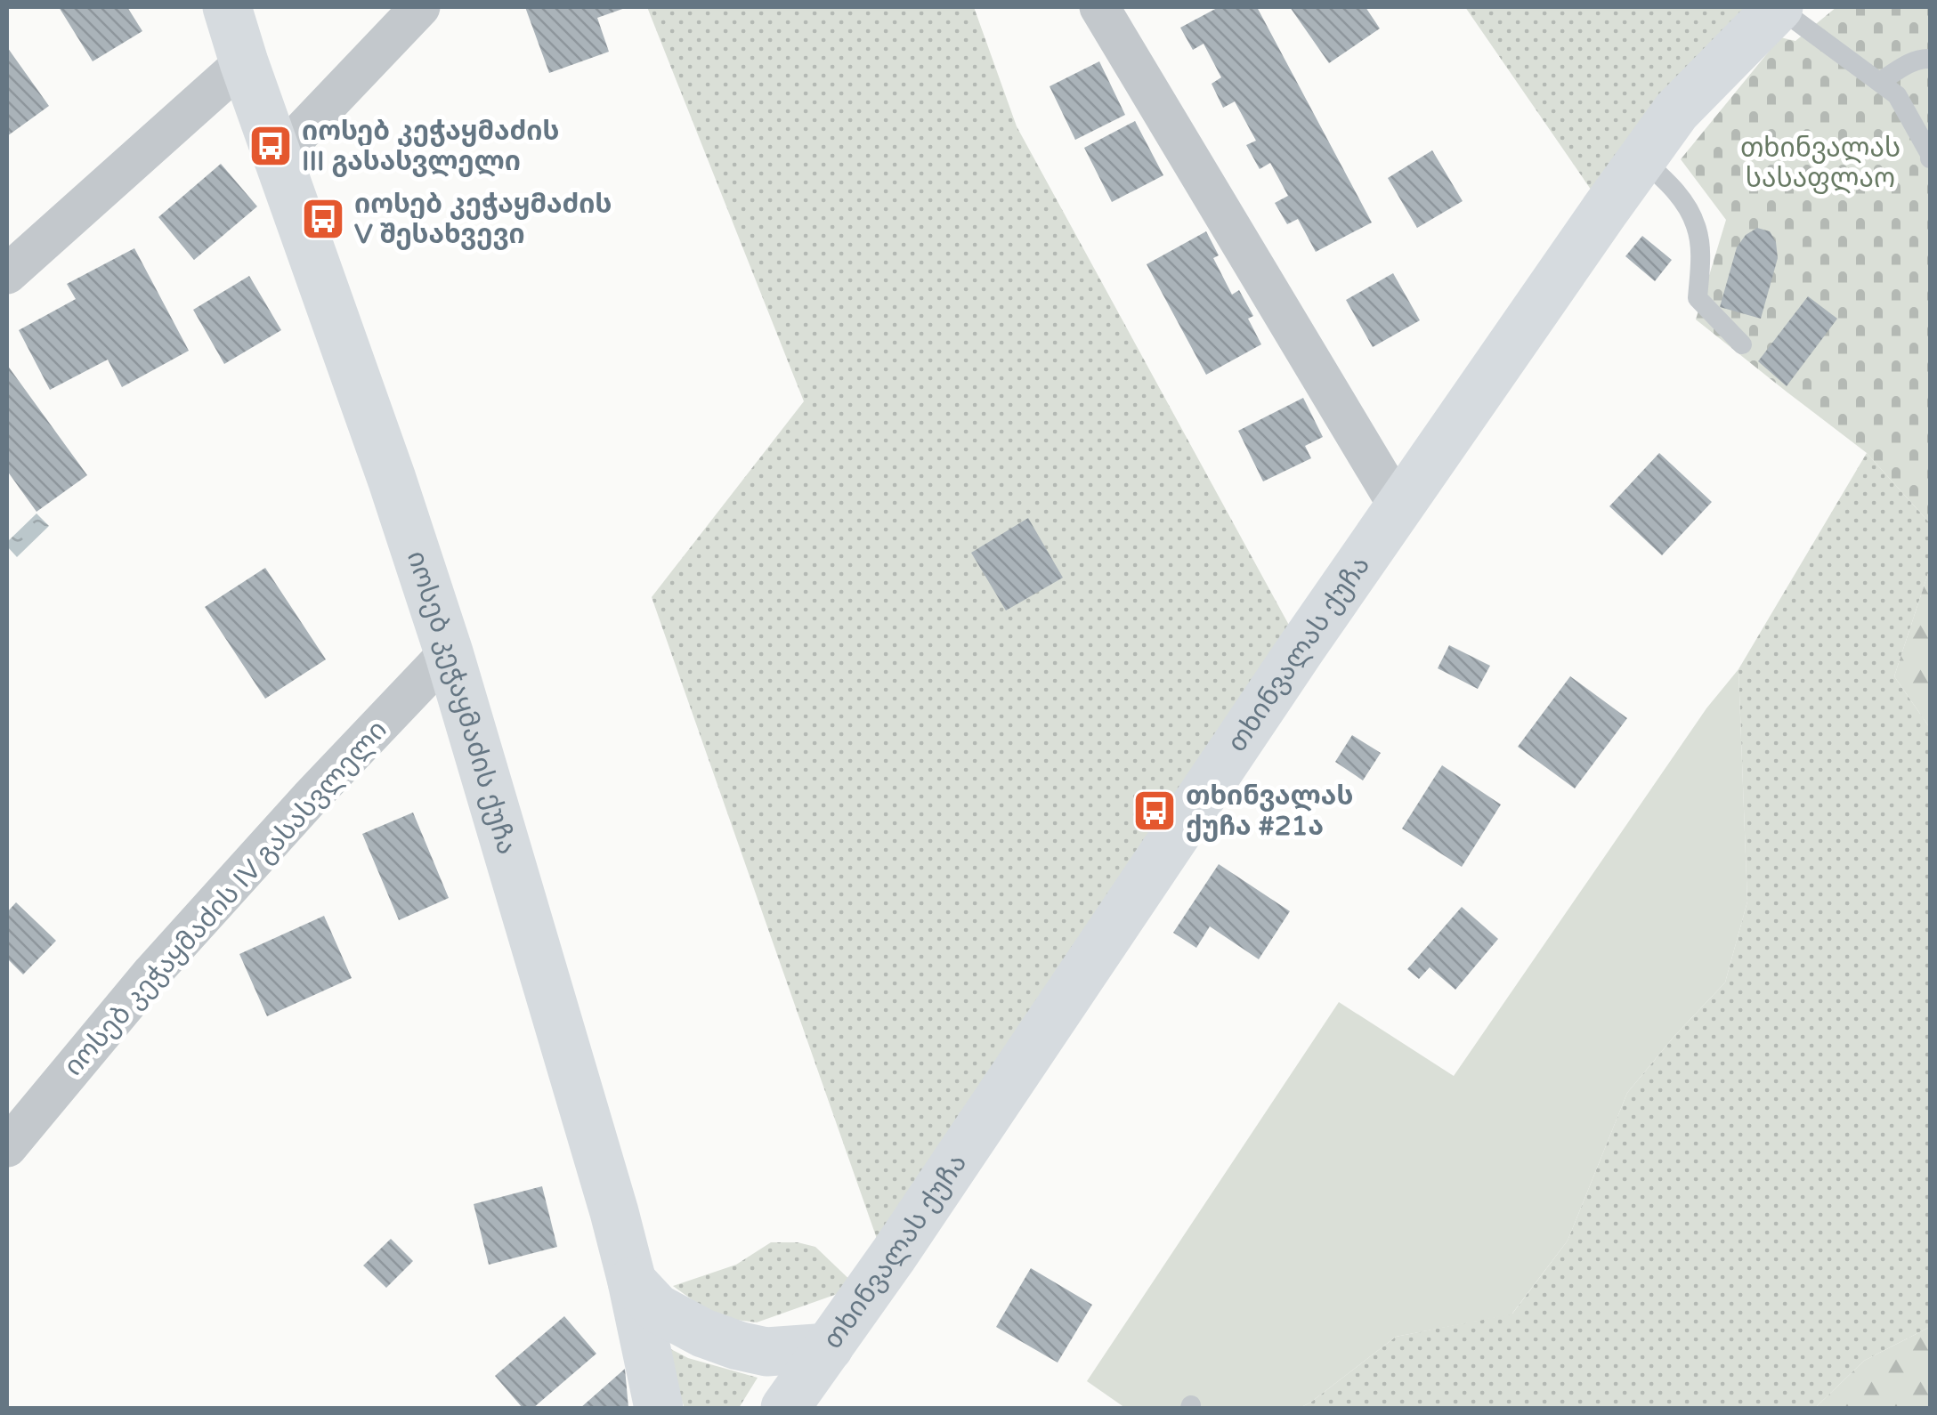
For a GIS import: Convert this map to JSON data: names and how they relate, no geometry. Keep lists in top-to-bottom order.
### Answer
{
  "streets": {
    "street": ["თხინვალას ქუჩა", "იოსებ კეჭაყმაძის ქუჩა", "იოსებ კეჭაყმაძის IV გასასვლელი"]
  },
  "crossings": [
    ["იოსებ კეჭაყმაძის ქუჩა", "იოსებ კეჭაყმაძის IV გასასვლელი"]
  ],
  "parks": ["თხინვალას სასაფლაო"],
  "places": {
    "bus stop": ["იოსებ კეჭაყმაძის III გასასვლელი", "იოსებ კეჭაყმაძის V შესახვევი", "თხინვალას ქუჩა #21ა"]
  }
}
